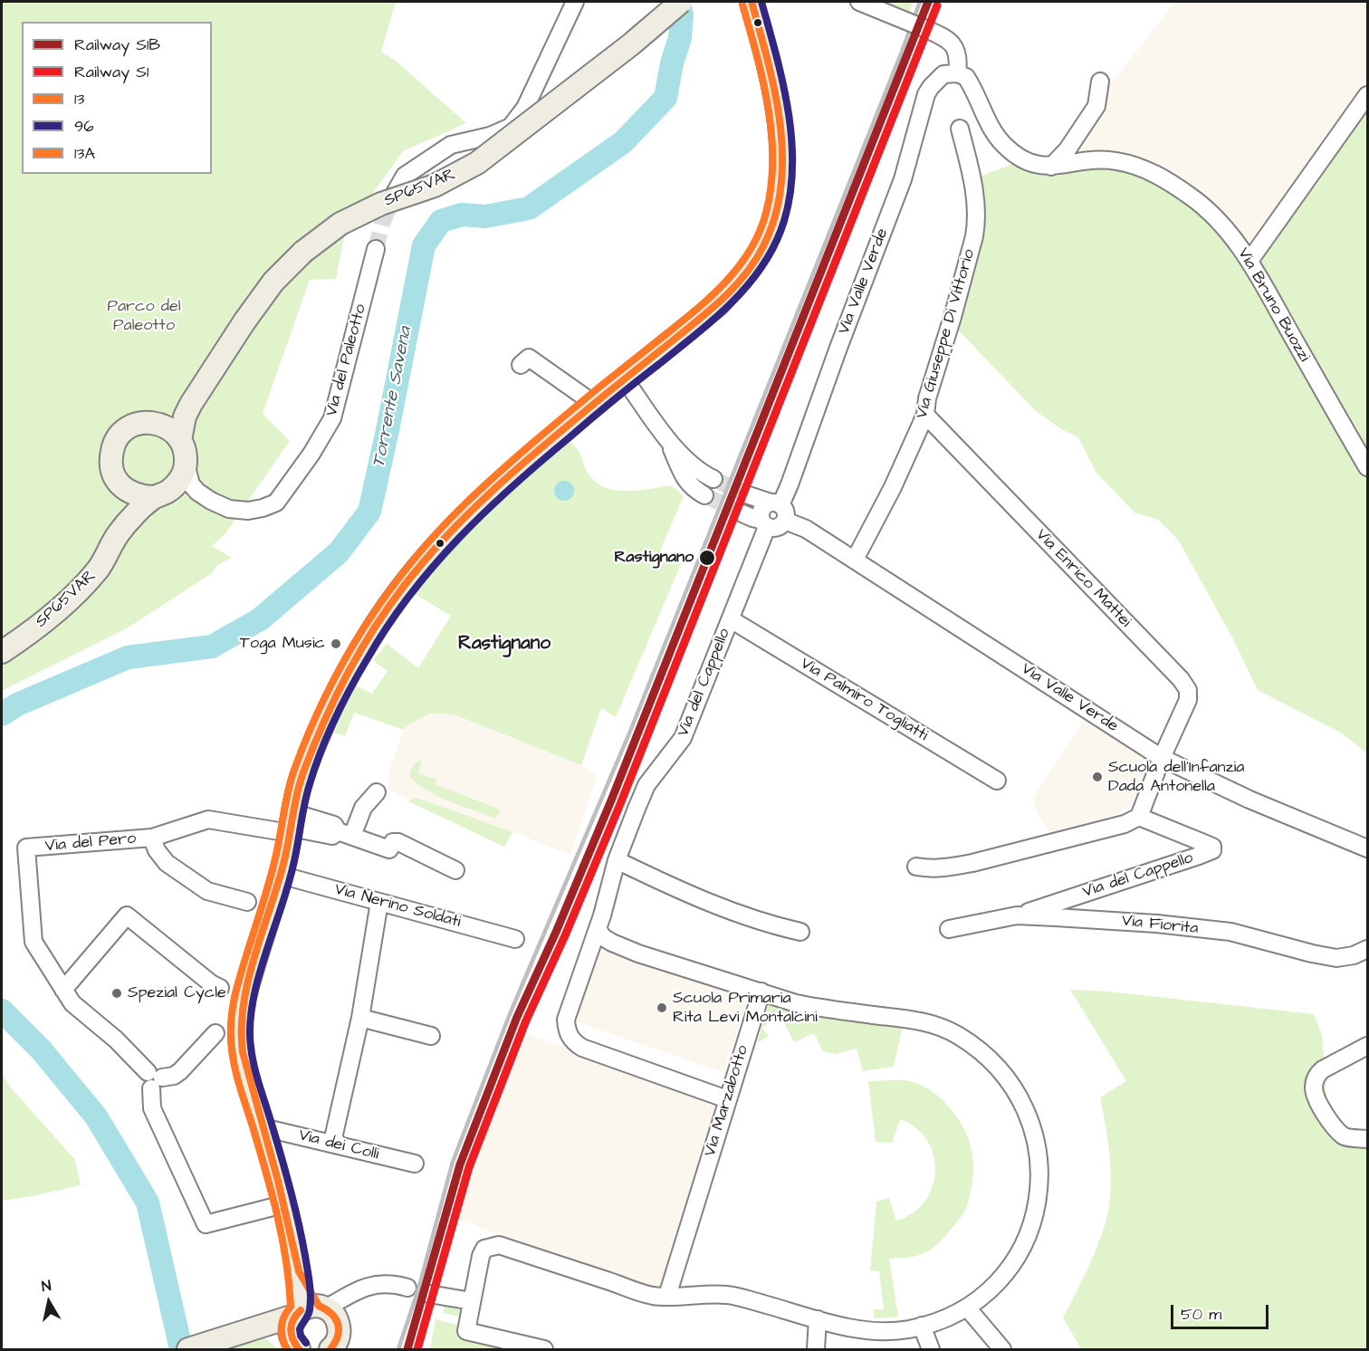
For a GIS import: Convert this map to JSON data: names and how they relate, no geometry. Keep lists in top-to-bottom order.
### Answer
{
  "streets": {
    "main road": ["SP65VAR"],
    "street": [
      "Via Valle Verde",
      "Via Bruno Buozzi",
      "Via Giuseppe Di Vittorio",
      "Via del Paleotto",
      "Via Enrico Mattei",
      "Via del Cappello",
      "Via Palmiro Togliatti",
      "Via del Pero",
      "Via Nerino Soldati",
      "Via Fiorita",
      "Via Marzabotto",
      "Via dei Colli"
    ]
  },
  "crossings": [
    ["Via Valle Verde", "Via Bruno Buozzi"],
    ["Via Valle Verde", "Via Giuseppe Di Vittorio"],
    ["Via Valle Verde", "Via Enrico Mattei"],
    ["Via Valle Verde", "Via del Cappello"],
    ["Via Giuseppe Di Vittorio", "Via Enrico Mattei"],
    ["Via del Cappello", "Via Palmiro Togliatti"],
    ["Via del Cappello", "Via Fiorita"],
    ["Via del Cappello", "Via Marzabotto"]
  ],
  "districts": ["Rastignano"],
  "water": ["Torrente Savena"],
  "parks": ["Parco del Paleotto"],
  "places": [
    "Rastignano",
    "Toga Music",
    "Scuola dell'Infanzia Dada Antonella",
    "Spezial Cycle",
    "Scuola Primaria Rita Levi Montalcini"
  ],
  "lines": [
    "rail line S1B",
    "transit line 13",
    "transit line 96",
    "transit line 13A",
    "rail line S1"
  ],
  "legend": [
    "Railway S1B",
    "Railway S1",
    "13",
    "96",
    "13A"
  ],
  "scale_bar": "50 m",
  "north": "top"
}
